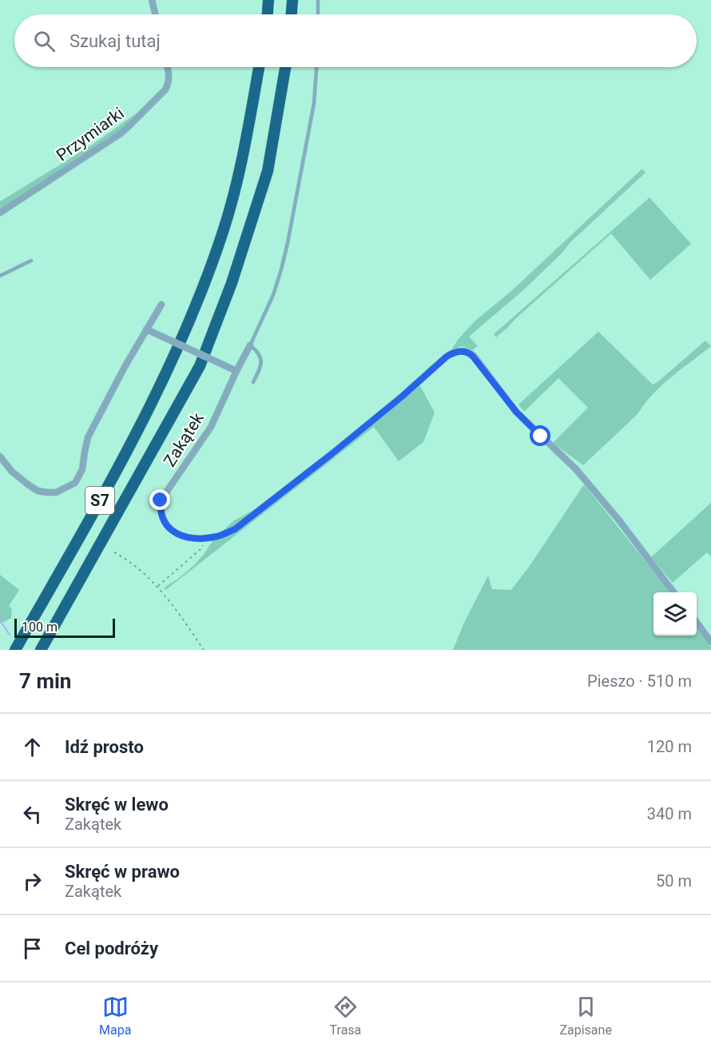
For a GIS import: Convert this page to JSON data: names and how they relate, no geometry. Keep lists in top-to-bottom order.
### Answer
{
  "streets": {
    "highway": ["S7"],
    "street": ["Przymiarki", "Zakątek"]
  },
  "scale_bar": "100 m",
  "page": {
    "search": "Szukaj tutaj",
    "scale": "100 m",
    "heading": ["7 min", "Pieszo · 510 m"],
    "list": [
      ["Idź prosto", "120 m"],
      ["Skręć w lewo", "Zakątek", "340 m"],
      ["Skręć w prawo", "Zakątek", "50 m"],
      "Cel podróży"
    ],
    "nav": ["Mapa", "Trasa", "Zapisane"]
  }
}
